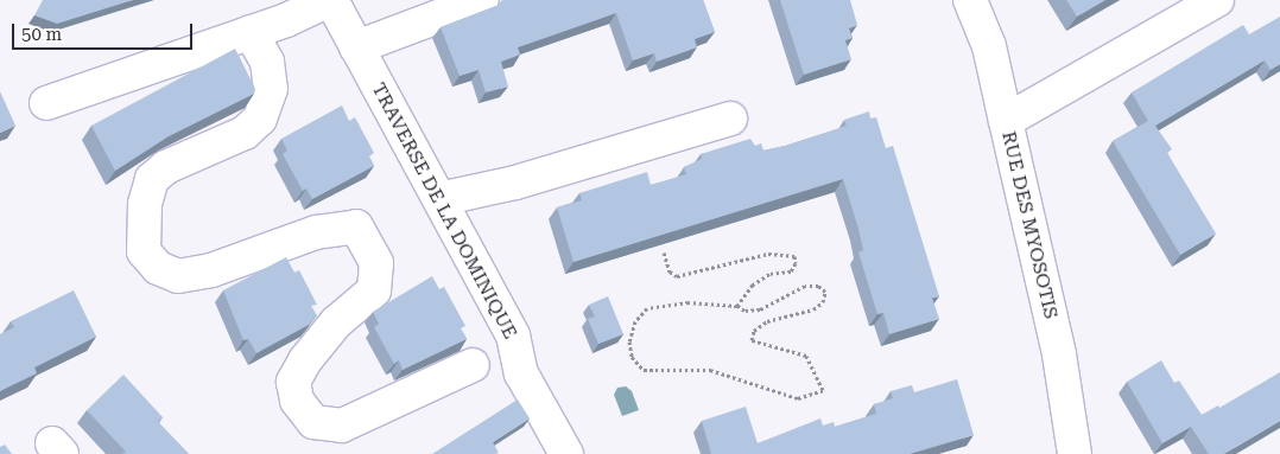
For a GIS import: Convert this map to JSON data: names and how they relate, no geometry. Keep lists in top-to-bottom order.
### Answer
{
  "streets": {
    "street": ["TRAVERSE DE LA DOMINIQUE", "RUE DES MYOSOTIS"]
  },
  "scale_bar": "50 m"
}
